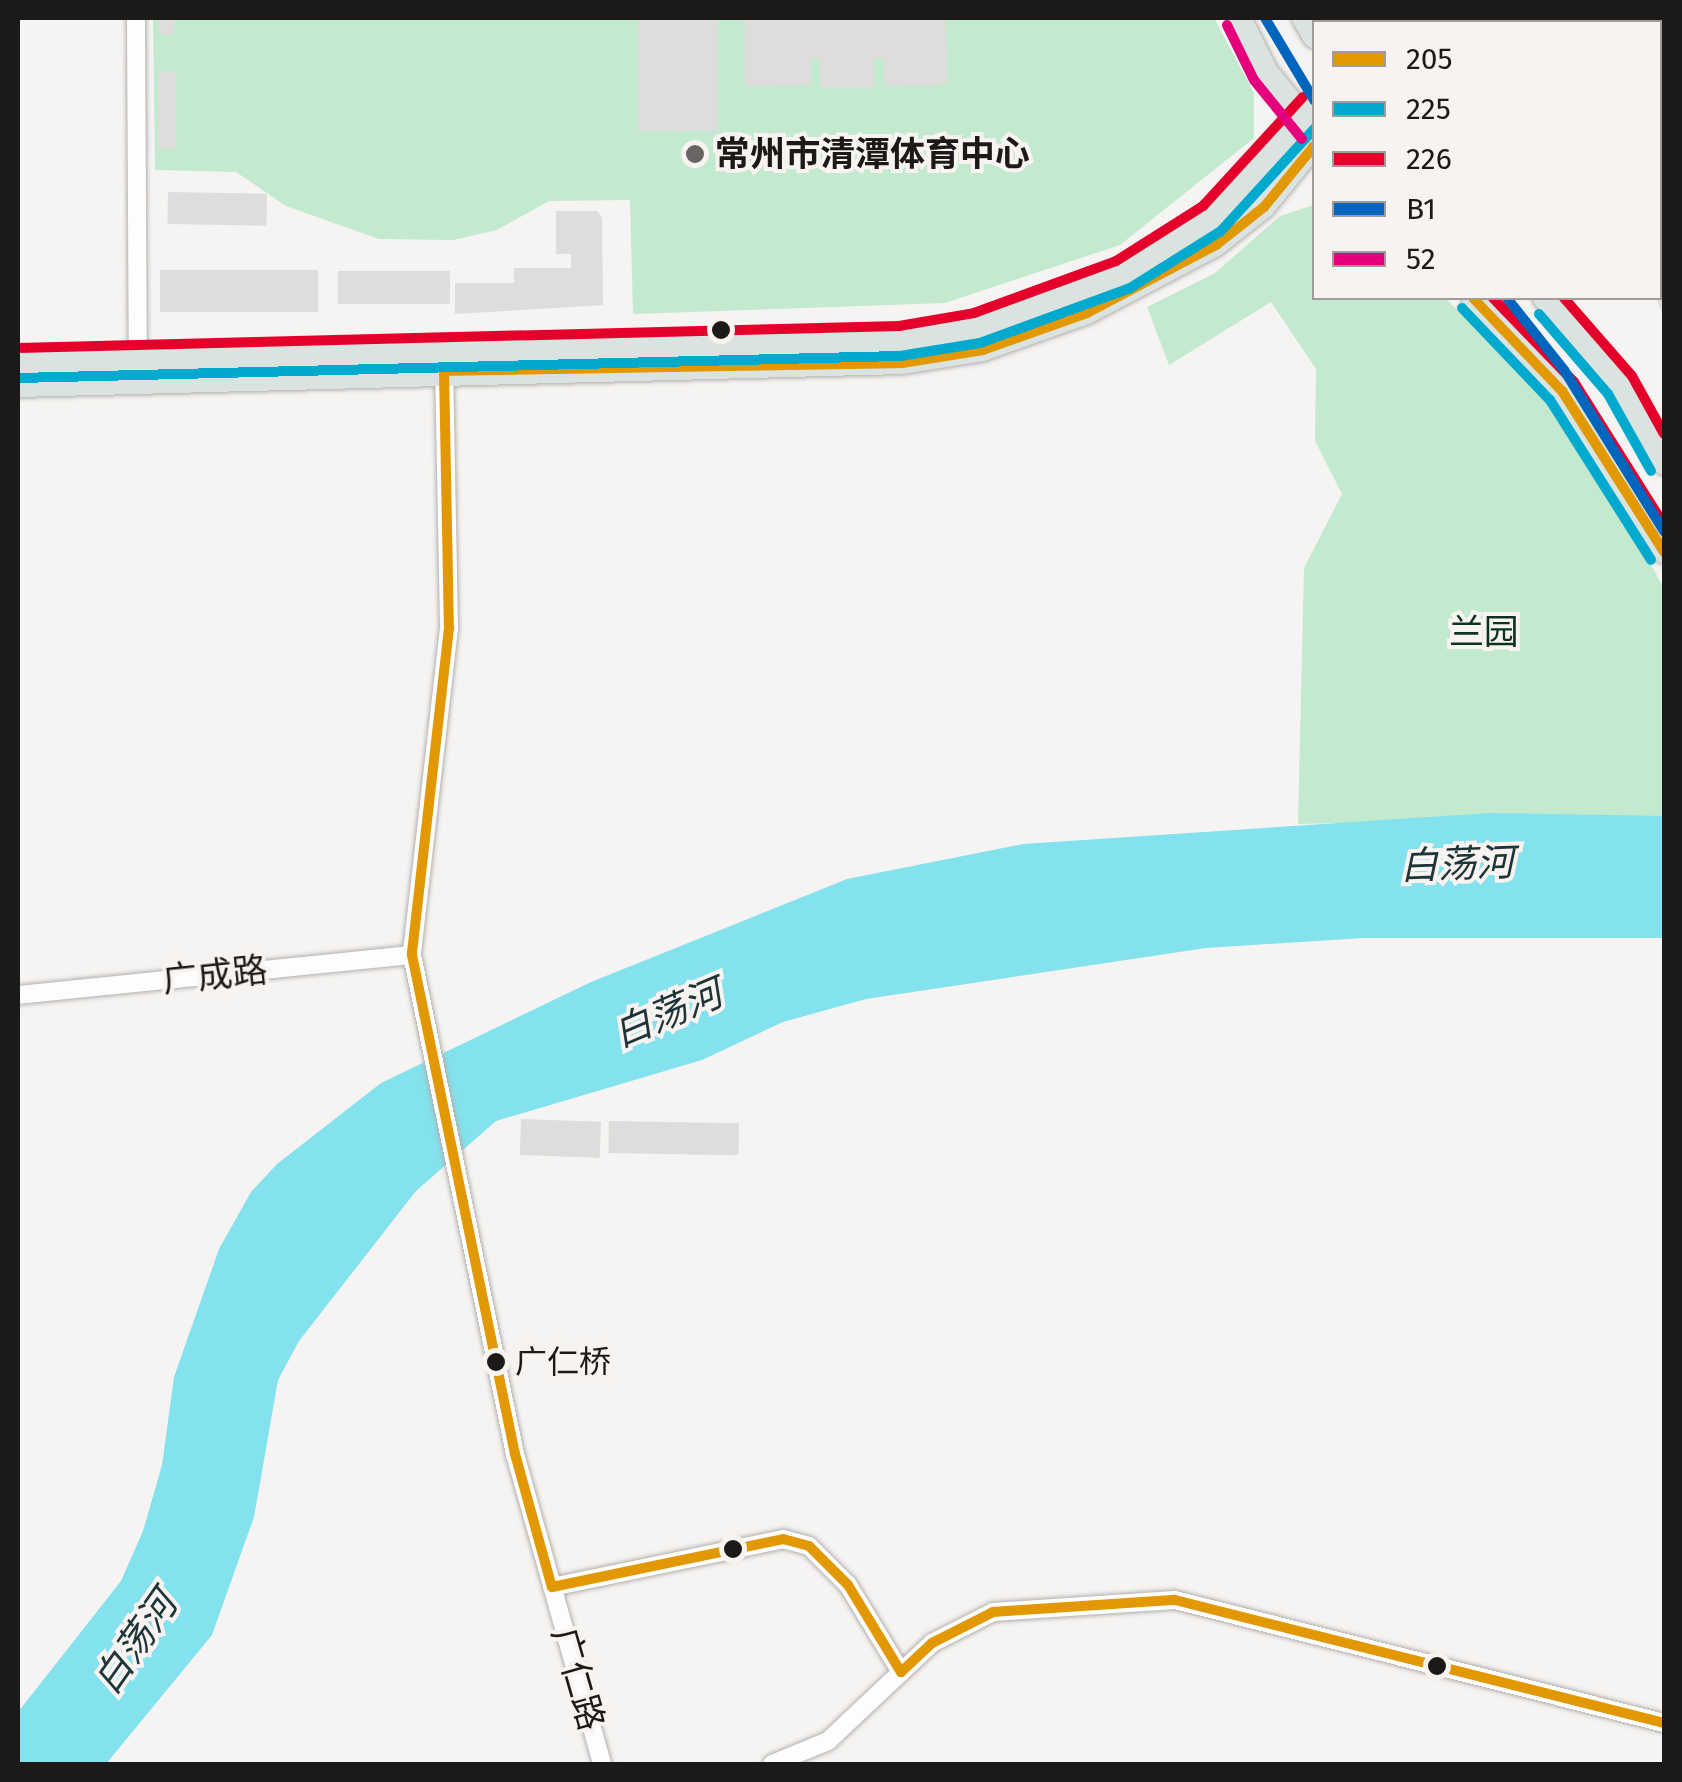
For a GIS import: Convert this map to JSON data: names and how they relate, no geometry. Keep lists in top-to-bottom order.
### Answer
{
  "streets": {
    "street": ["广成路", "广仁路"]
  },
  "crossings": [
    ["广成路", "广仁路"]
  ],
  "water": ["白荡河"],
  "parks": ["兰园"],
  "places": ["常州市清潭体育中心", "广仁桥"],
  "lines": [
    "transit line B1",
    "transit line 52",
    "transit line 226",
    "transit line 225",
    "transit line 205"
  ],
  "legend": [
    "205",
    "225",
    "226",
    "B1",
    "52"
  ]
}
